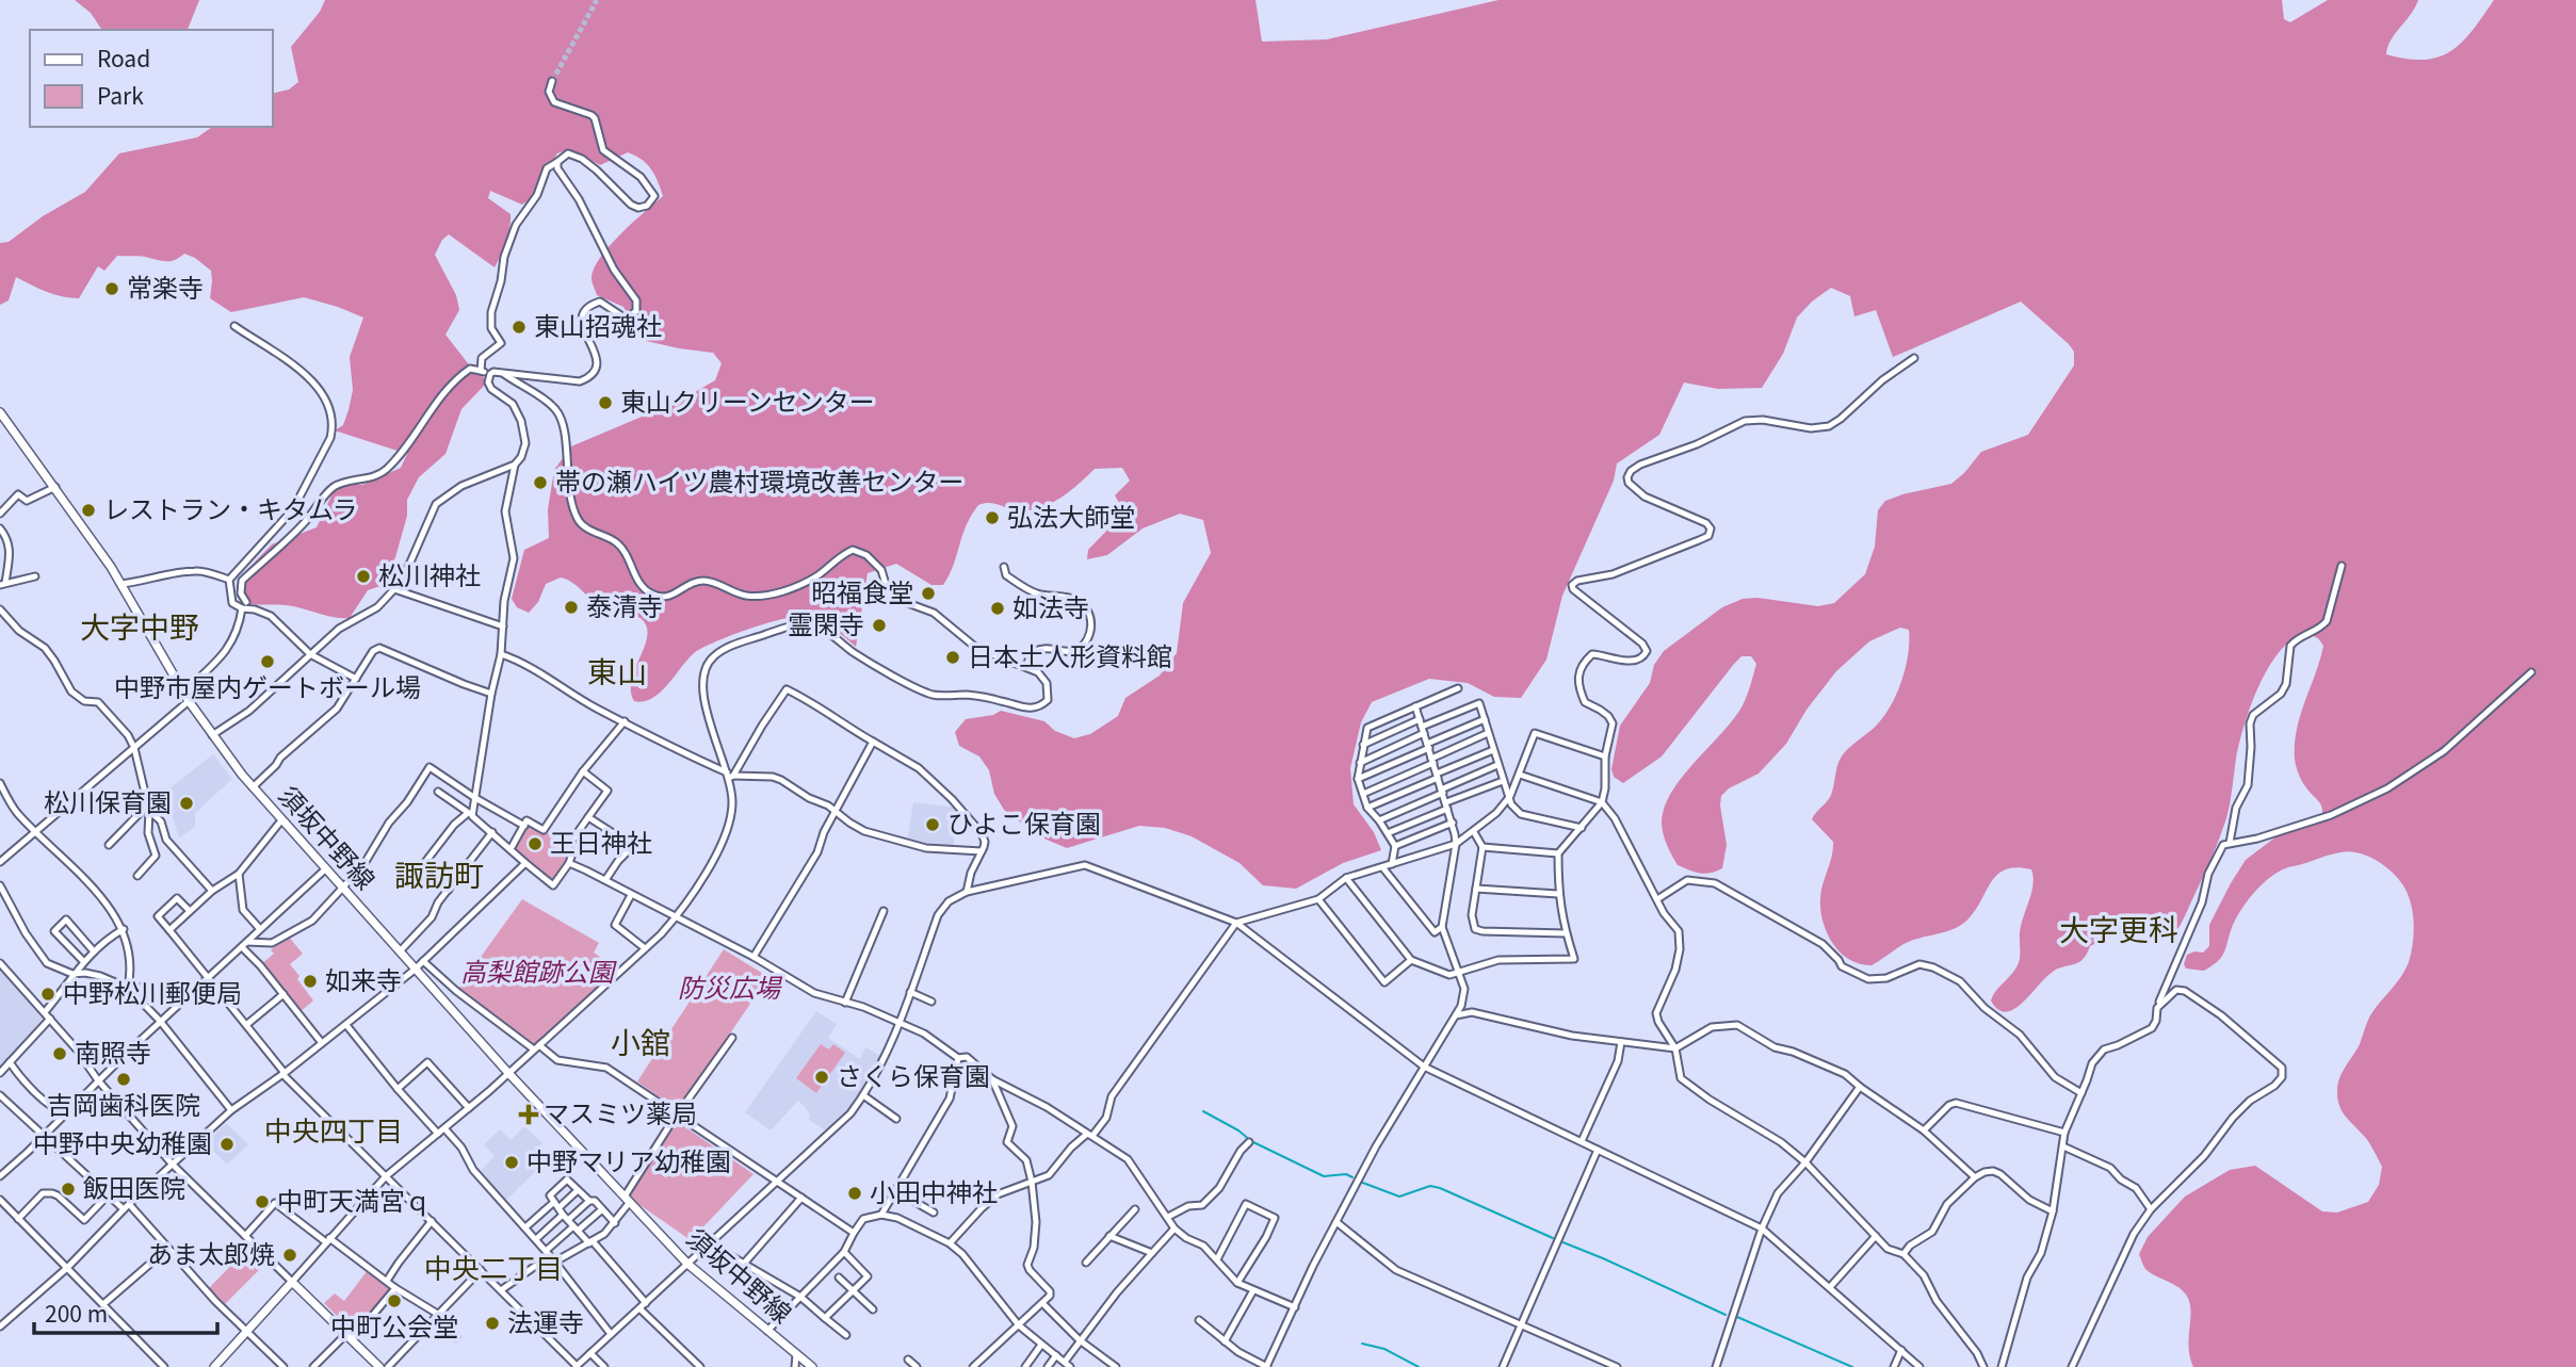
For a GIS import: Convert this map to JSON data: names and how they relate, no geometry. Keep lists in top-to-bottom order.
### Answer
{
  "streets": {
    "main road": ["須坂中野線"]
  },
  "districts": [
    "大字中野",
    "東山",
    "諏訪町",
    "大字更科",
    "小舘",
    "中央四丁目",
    "中央二丁目"
  ],
  "parks": ["高梨館跡公園", "防災広場"],
  "places": {
    "other": [
      "常楽寺",
      "東山招魂社",
      "東山クリーンセンター",
      "帯の瀬ハイツ農村環境改善センター",
      "レストラン・キタムラ",
      "弘法大師堂",
      "松川神社",
      "昭福食堂",
      "泰清寺",
      "如法寺",
      "霊閑寺",
      "日本土人形資料館",
      "中野市屋内ゲートボール場",
      "松川保育園",
      "ひよこ保育園",
      "王日神社",
      "如来寺",
      "中野松川郵便局",
      "南照寺",
      "さくら保育園",
      "吉岡歯科医院",
      "中野中央幼稚園",
      "中野マリア幼稚園",
      "飯田医院",
      "小田中神社",
      "中町天満宮ｑ",
      "あま太郎焼",
      "中町公会堂",
      "法運寺"
    ],
    "health": ["マスミツ薬局"]
  },
  "legend": ["Road", "Park"],
  "scale_bar": "200 m"
}
